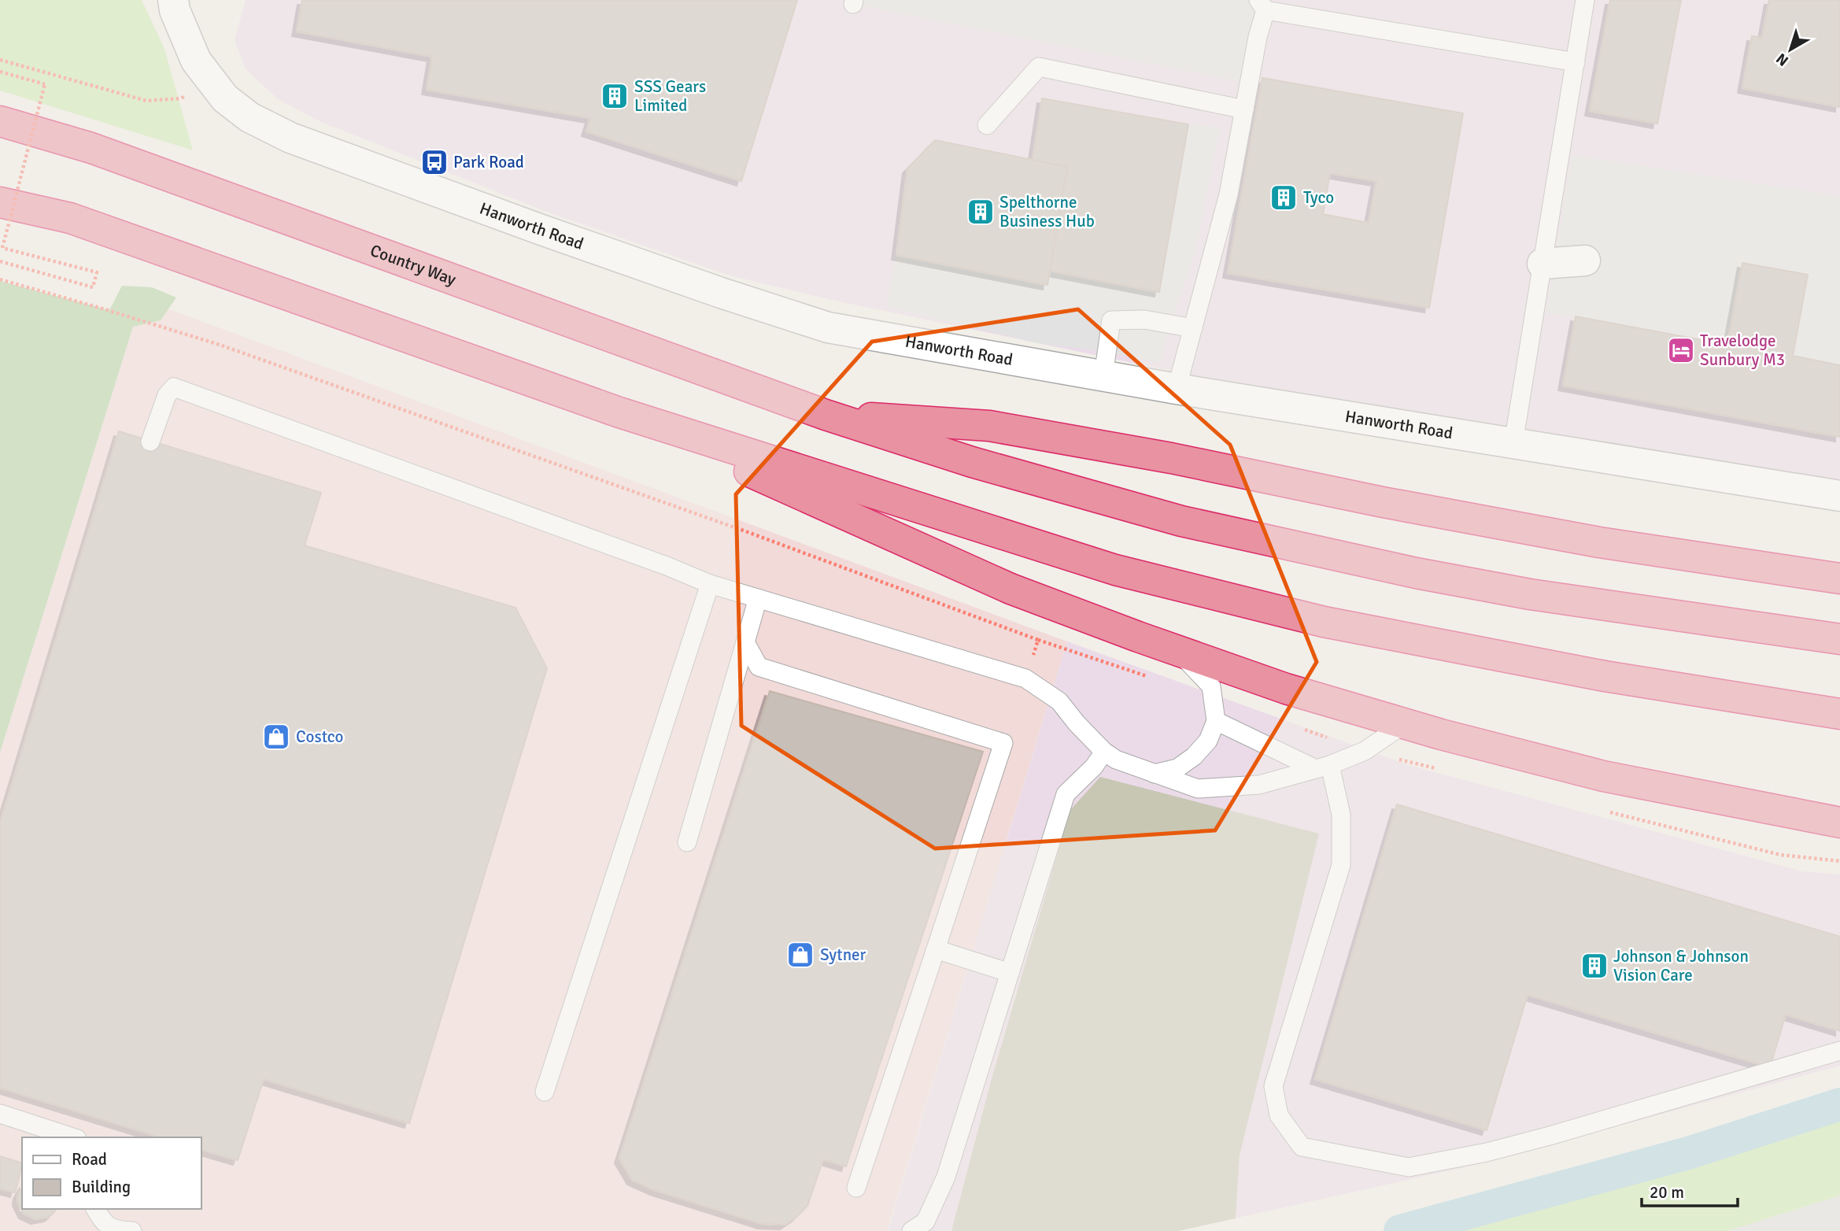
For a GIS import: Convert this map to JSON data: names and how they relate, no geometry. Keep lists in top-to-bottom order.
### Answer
{
  "streets": {
    "highway": ["Country Way"],
    "street": ["Hanworth Road"]
  },
  "places": {
    "building": [
      "SSS Gears Limited",
      "Tyco",
      "Spelthorne Business Hub",
      "Johnson & Johnson Vision Care"
    ],
    "bus stop": ["Park Road"],
    "hotel": ["Travelodge Sunbury M3"],
    "shop": ["Costco", "Sytner"]
  },
  "legend": ["Road", "Building"],
  "scale_bar": "20 m",
  "north": "bottom left"
}
